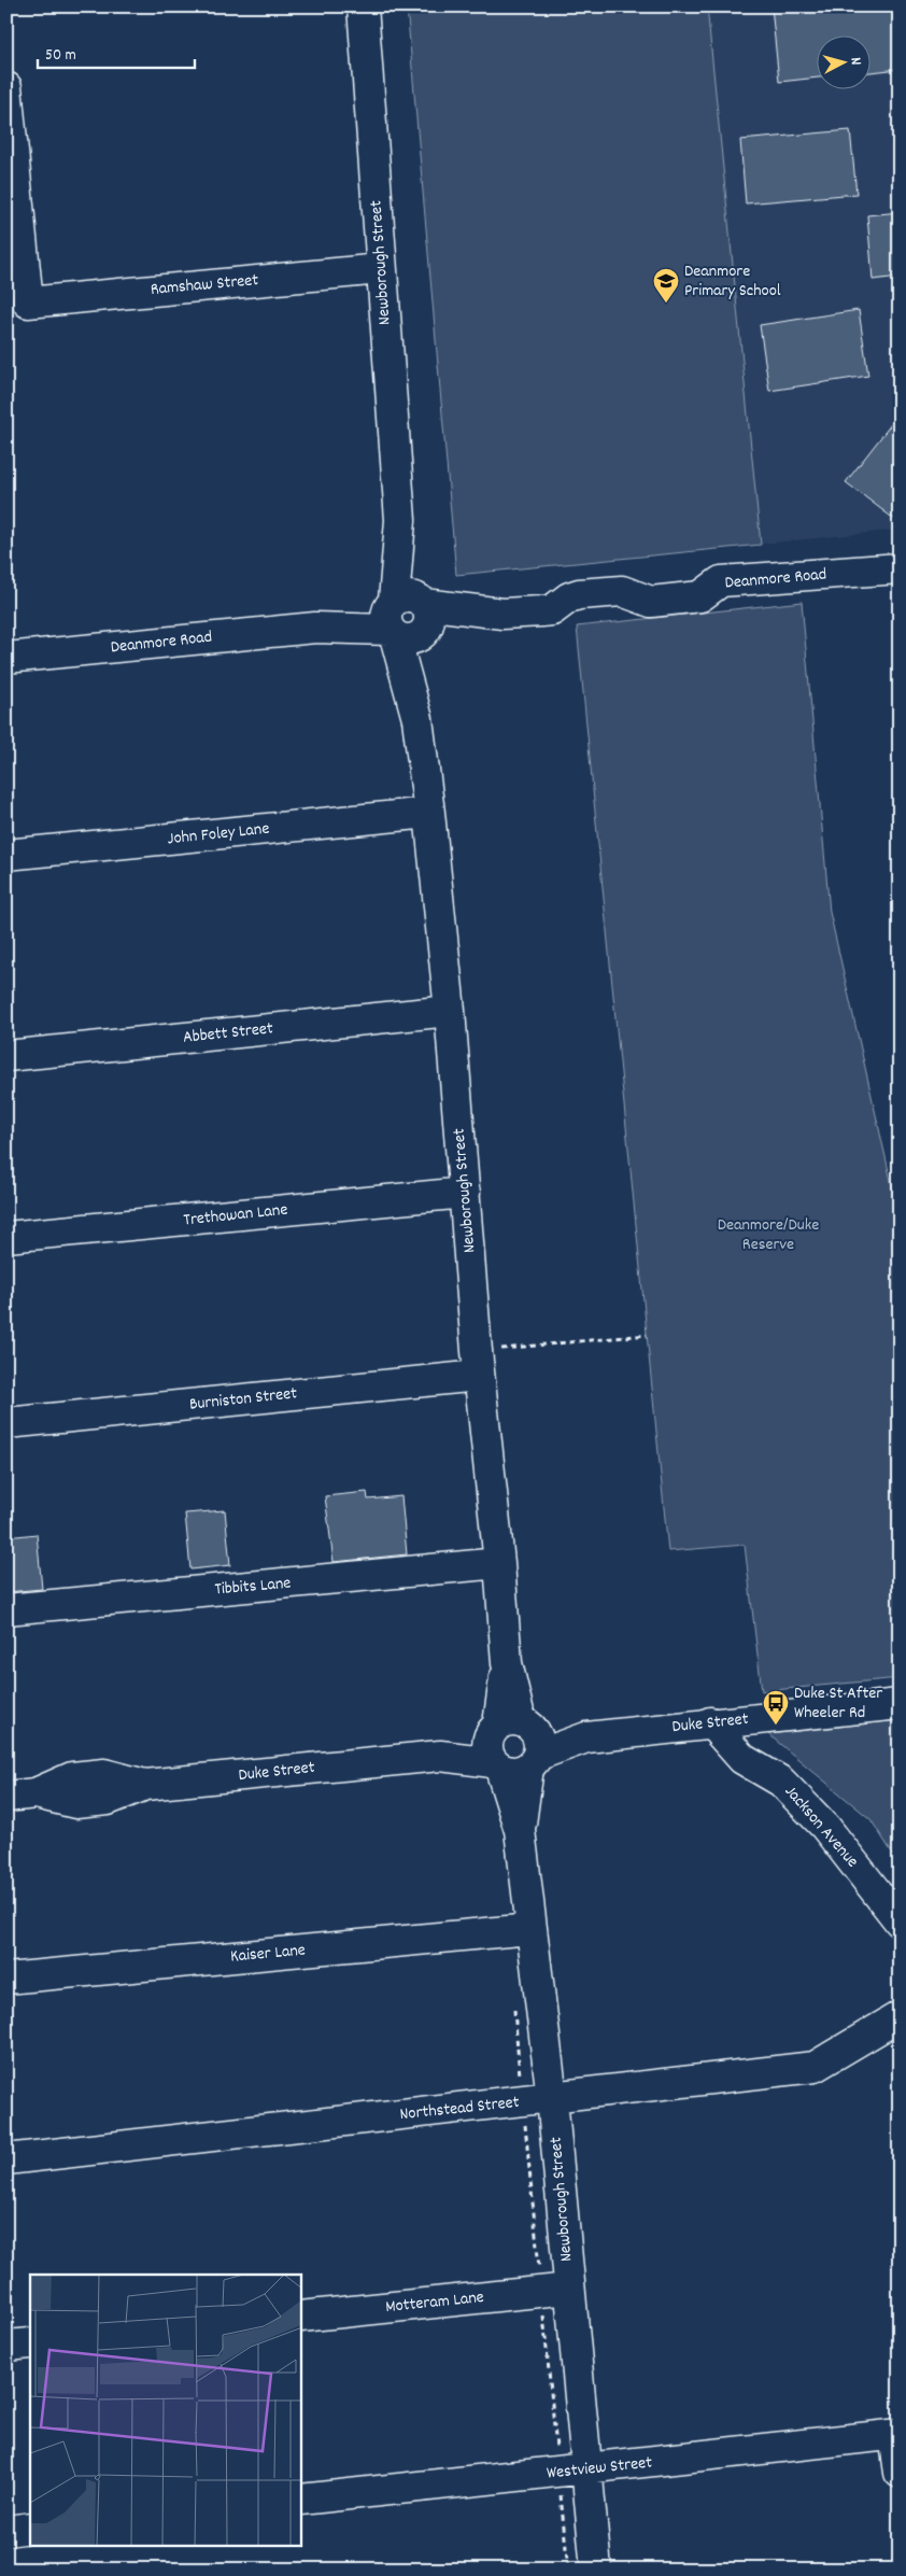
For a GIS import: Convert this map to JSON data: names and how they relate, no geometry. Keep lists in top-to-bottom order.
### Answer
{
  "streets": {
    "street": [
      "Newborough Street",
      "Ramshaw Street",
      "Deanmore Road",
      "John Foley Lane",
      "Abbett Street",
      "Trethowan Lane",
      "Burniston Street",
      "Tibbits Lane",
      "Duke Street",
      "Jackson Avenue",
      "Kaiser Lane",
      "Northstead Street",
      "Motteram Lane",
      "Westview Street"
    ]
  },
  "crossings": [
    ["Newborough Street", "Ramshaw Street"],
    ["Newborough Street", "Deanmore Road"],
    ["Newborough Street", "John Foley Lane"],
    ["Newborough Street", "Abbett Street"],
    ["Newborough Street", "Trethowan Lane"],
    ["Newborough Street", "Burniston Street"],
    ["Newborough Street", "Tibbits Lane"],
    ["Newborough Street", "Duke Street"],
    ["Newborough Street", "Kaiser Lane"],
    ["Newborough Street", "Northstead Street"],
    ["Newborough Street", "Motteram Lane"],
    ["Newborough Street", "Westview Street"],
    ["Duke Street", "Jackson Avenue"]
  ],
  "parks": ["Deanmore/Duke Reserve"],
  "places": {
    "school or university": ["Deanmore Primary School"],
    "bus stop": ["Duke St After Wheeler Rd"]
  },
  "scale_bar": "50 m",
  "north": "right"
}
